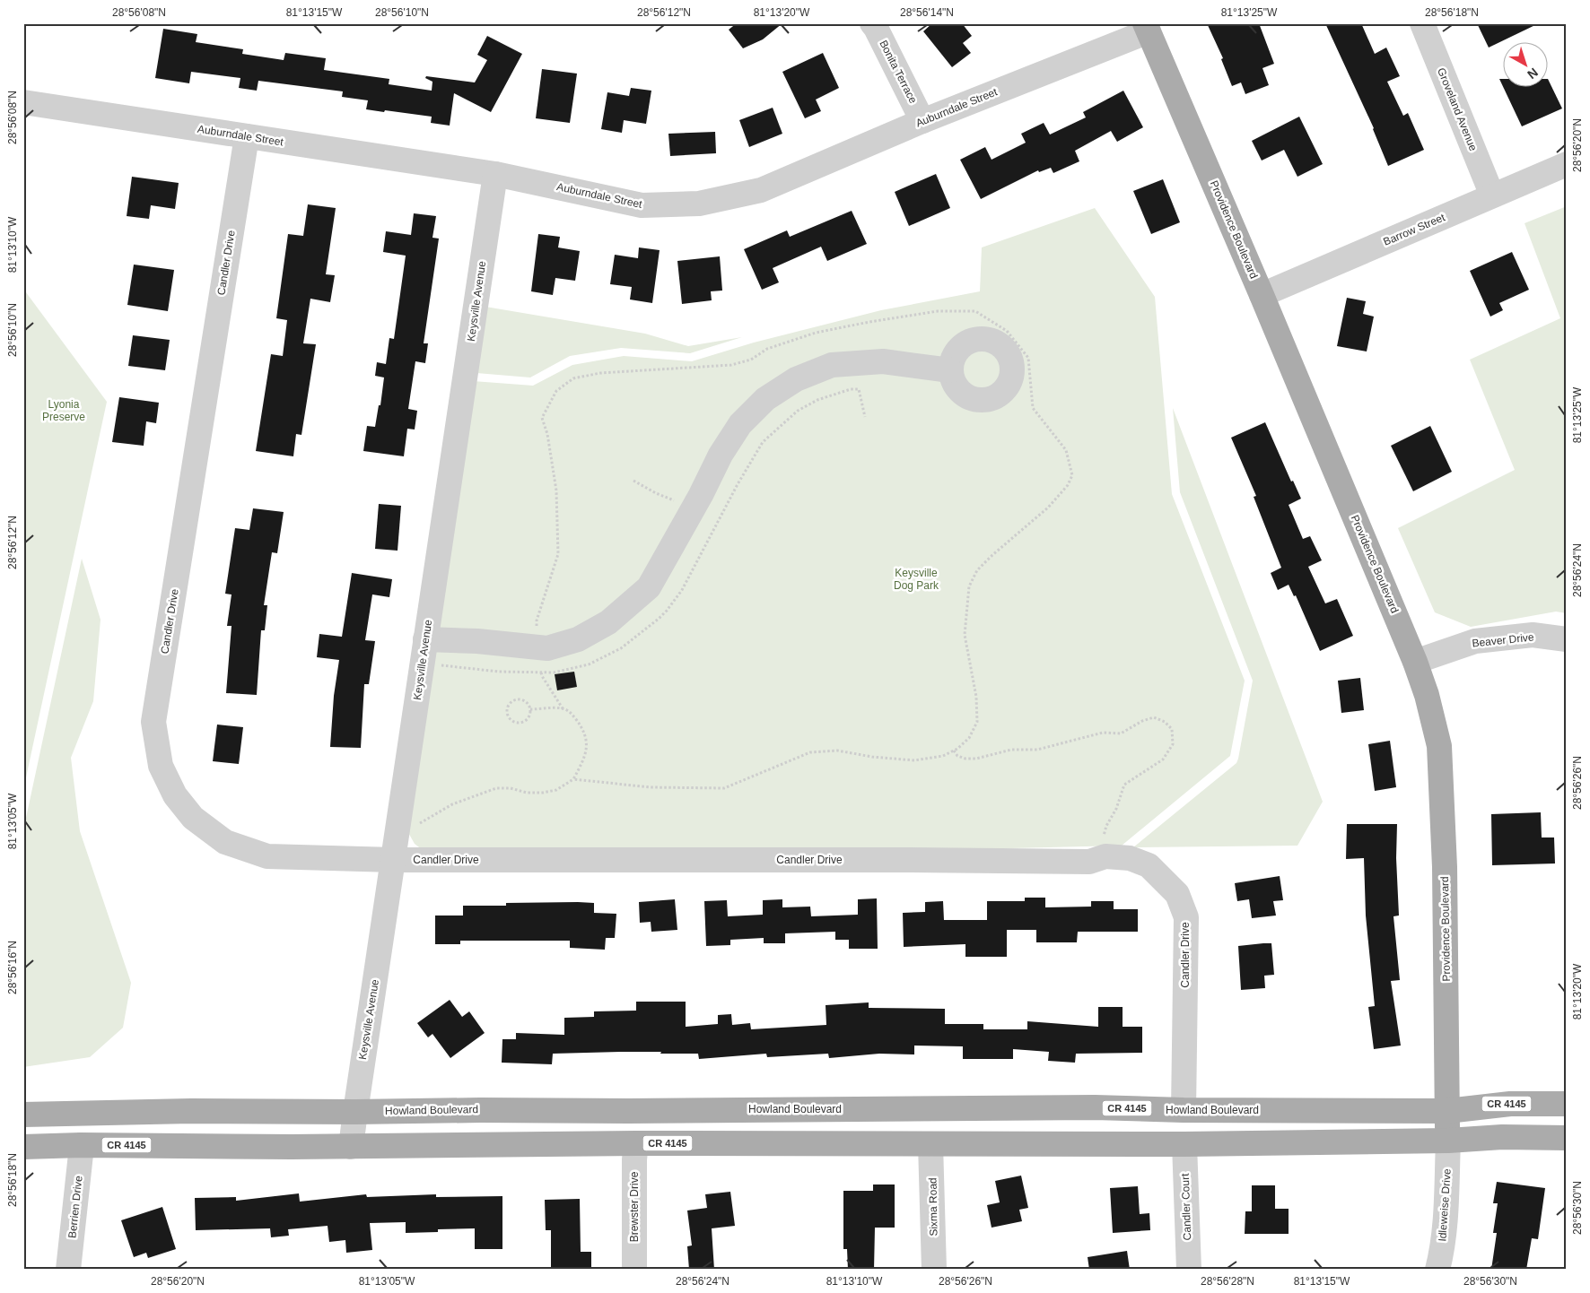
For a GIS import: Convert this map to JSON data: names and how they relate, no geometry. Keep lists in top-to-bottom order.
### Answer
{
  "streets": {
    "main road": ["Providence Boulevard", "CR 4145", "Howland Boulevard"],
    "street": [
      "Bonita Terrace",
      "Auburndale Street",
      "Groveland Avenue",
      "Barrow Street",
      "Candler Drive",
      "Keysville Avenue",
      "Beaver Drive",
      "Idleweise Drive",
      "Berrien Drive",
      "Brewster Drive",
      "Sixma Road",
      "Candler Court"
    ]
  },
  "crossings": [
    ["Bonita Terrace", "Auburndale Street"],
    ["Auburndale Street", "Providence Boulevard"],
    ["Auburndale Street", "Candler Drive"],
    ["Auburndale Street", "Keysville Avenue"],
    ["Groveland Avenue", "Barrow Street"],
    ["Providence Boulevard", "Barrow Street"],
    ["Providence Boulevard", "Beaver Drive"],
    ["Providence Boulevard", "CR 4145"],
    ["Providence Boulevard", "Howland Boulevard"],
    ["Providence Boulevard", "Idleweise Drive"],
    ["Candler Drive", "Keysville Avenue"],
    ["Candler Drive", "Howland Boulevard"],
    ["Keysville Avenue", "CR 4145"],
    ["Keysville Avenue", "Howland Boulevard"],
    ["CR 4145", "Idleweise Drive"],
    ["CR 4145", "Berrien Drive"],
    ["CR 4145", "Brewster Drive"],
    ["CR 4145", "Sixma Road"],
    ["CR 4145", "Candler Court"]
  ],
  "parks": ["Lyonia Preserve", "Keysville Dog Park"],
  "north": "bottom right",
  "coordinates": [
    "28°56'08\"N",
    "81°13'15\"W",
    "28°56'10\"N",
    "28°56'12\"N",
    "81°13'20\"W",
    "28°56'14\"N",
    "81°13'25\"W",
    "28°56'18\"N",
    "28°56'20\"N",
    "81°13'10\"W",
    "28°56'24\"N",
    "28°56'26\"N",
    "81°13'05\"W",
    "28°56'16\"N",
    "28°56'30\"N",
    "28°56'28\"N"
  ]
}
